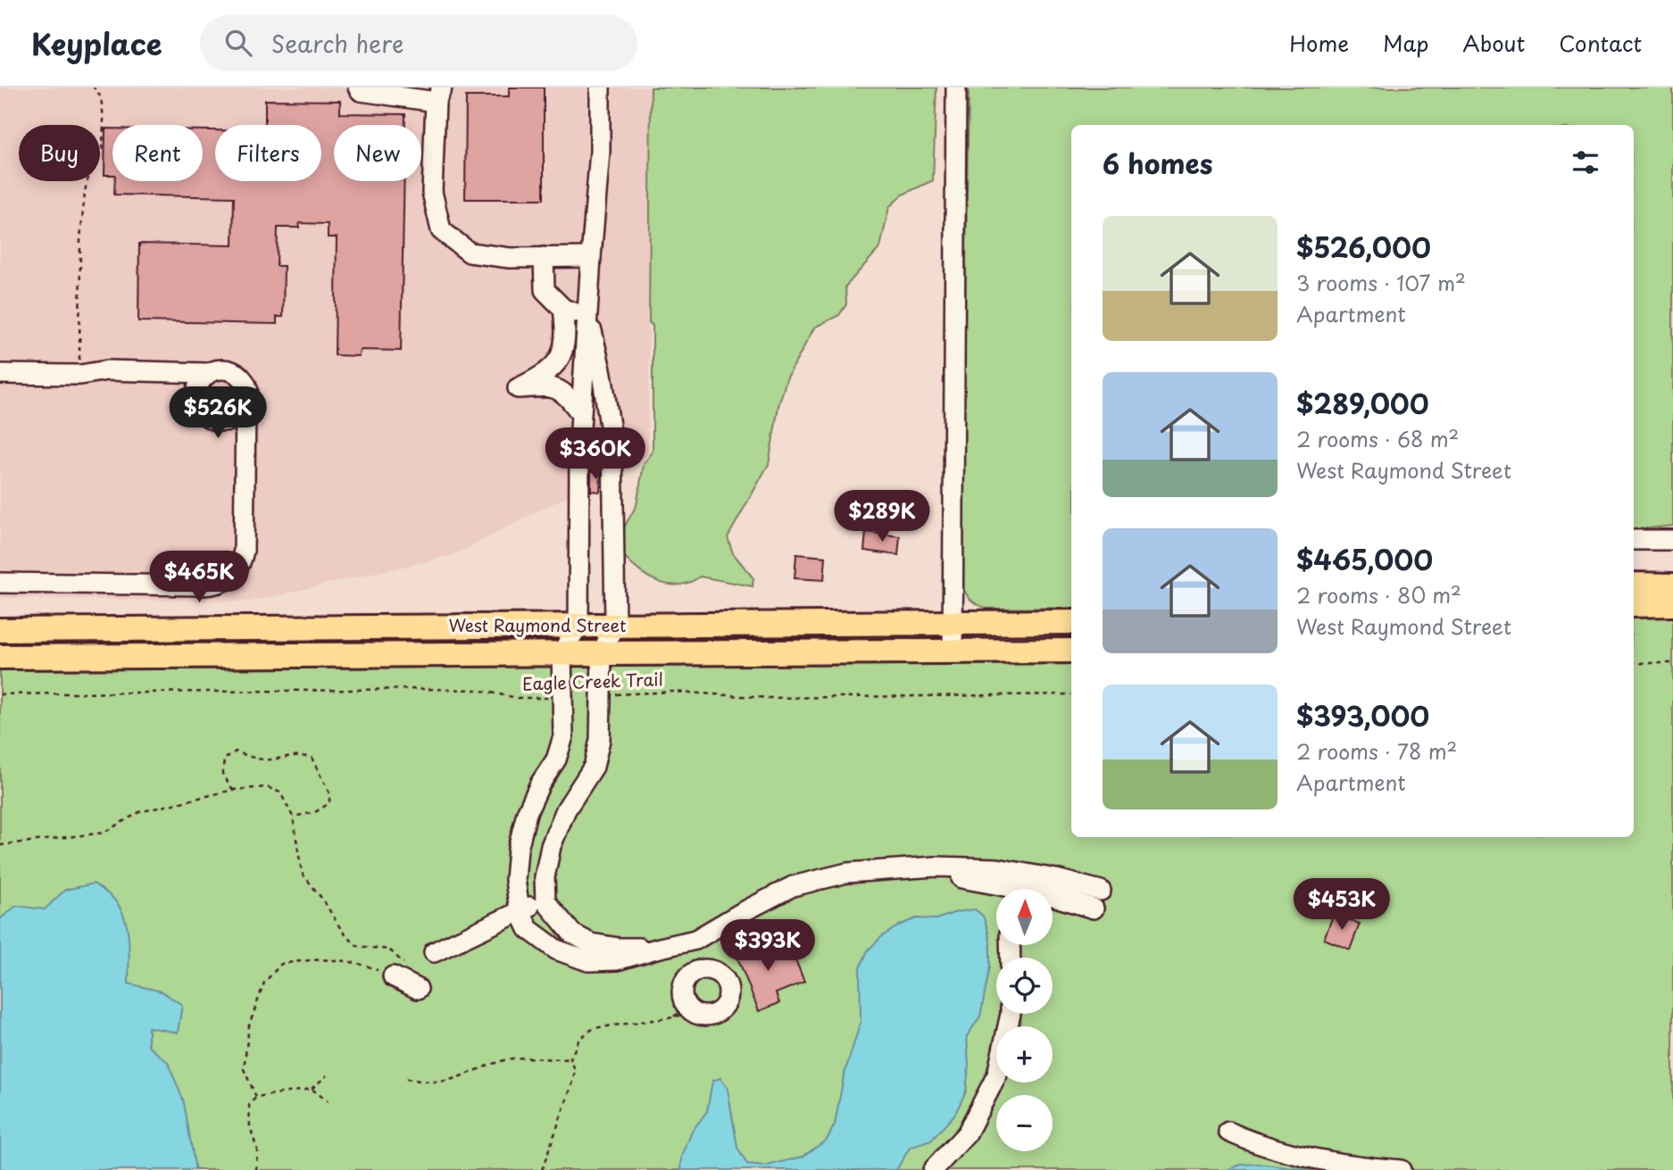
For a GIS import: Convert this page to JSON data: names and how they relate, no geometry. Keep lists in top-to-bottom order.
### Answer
{
  "streets": {
    "main road": ["West Raymond Street"],
    "path": ["Eagle Creek Trail"]
  },
  "north": "top",
  "page": {
    "header": "Keyplace",
    "search": "Search here",
    "nav": [
      "Home",
      "Map",
      "About",
      "Contact"
    ],
    "chip": [
      "Buy",
      "Rent",
      "Filters",
      "New"
    ],
    "heading": "6 homes",
    "list": [
      {
        "name": "$526,000",
        "note": "3 rooms · 107 m² · Apartment"
      },
      {
        "name": "$289,000",
        "note": "2 rooms · 68 m² · West Raymond Street"
      },
      {
        "name": "$465,000",
        "note": "2 rooms · 80 m² · West Raymond Street"
      },
      {
        "name": "$393,000",
        "note": "2 rooms · 78 m² · Apartment"
      }
    ],
    "price": [
      "$526K",
      "$360K",
      "$289K",
      "$465K",
      "$453K",
      "$393K"
    ],
    "map_buttons": ["+", "−"]
  }
}
